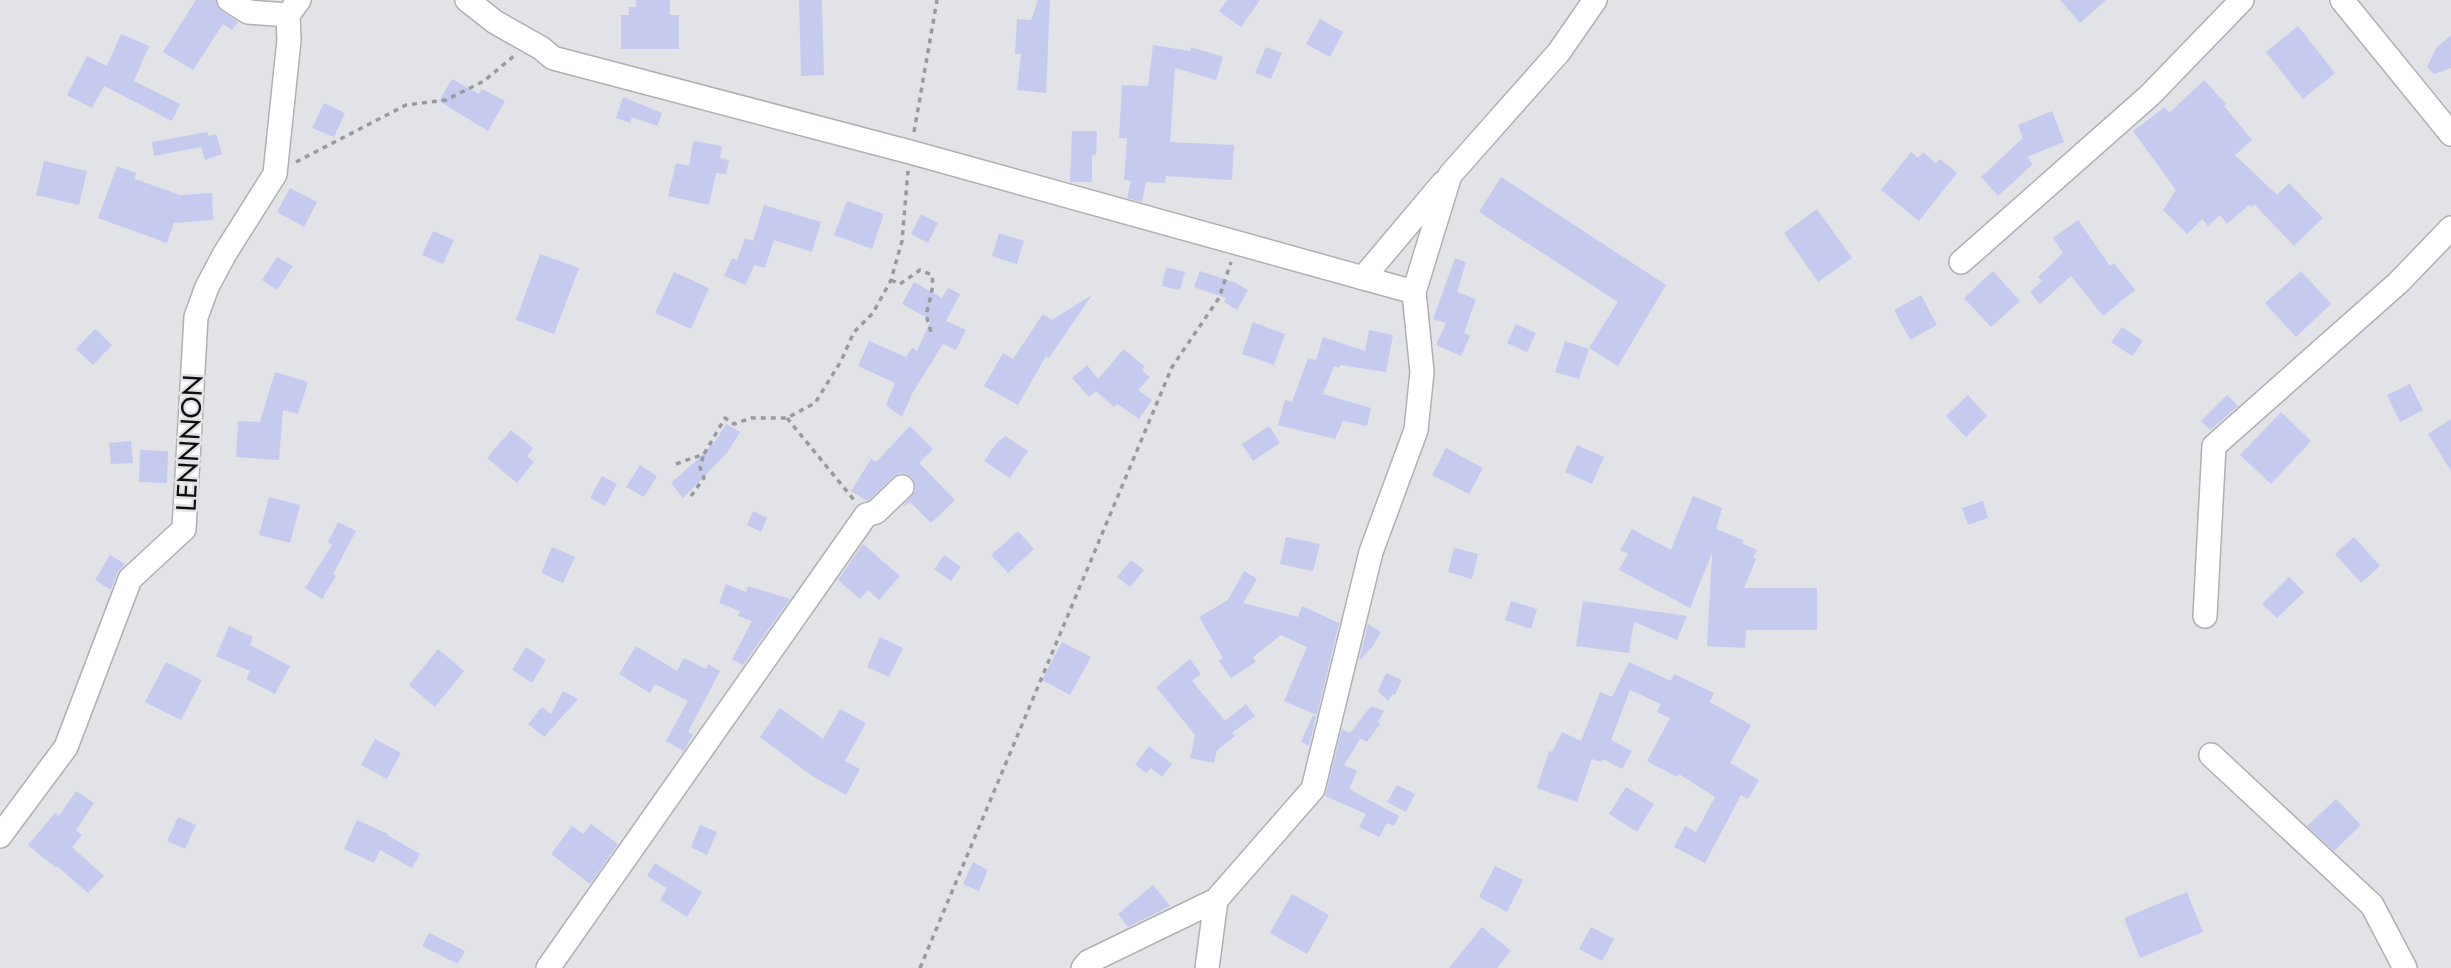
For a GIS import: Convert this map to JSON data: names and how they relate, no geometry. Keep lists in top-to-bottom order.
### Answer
{
  "streets": {
    "street": ["LENNNON"]
  }
}
